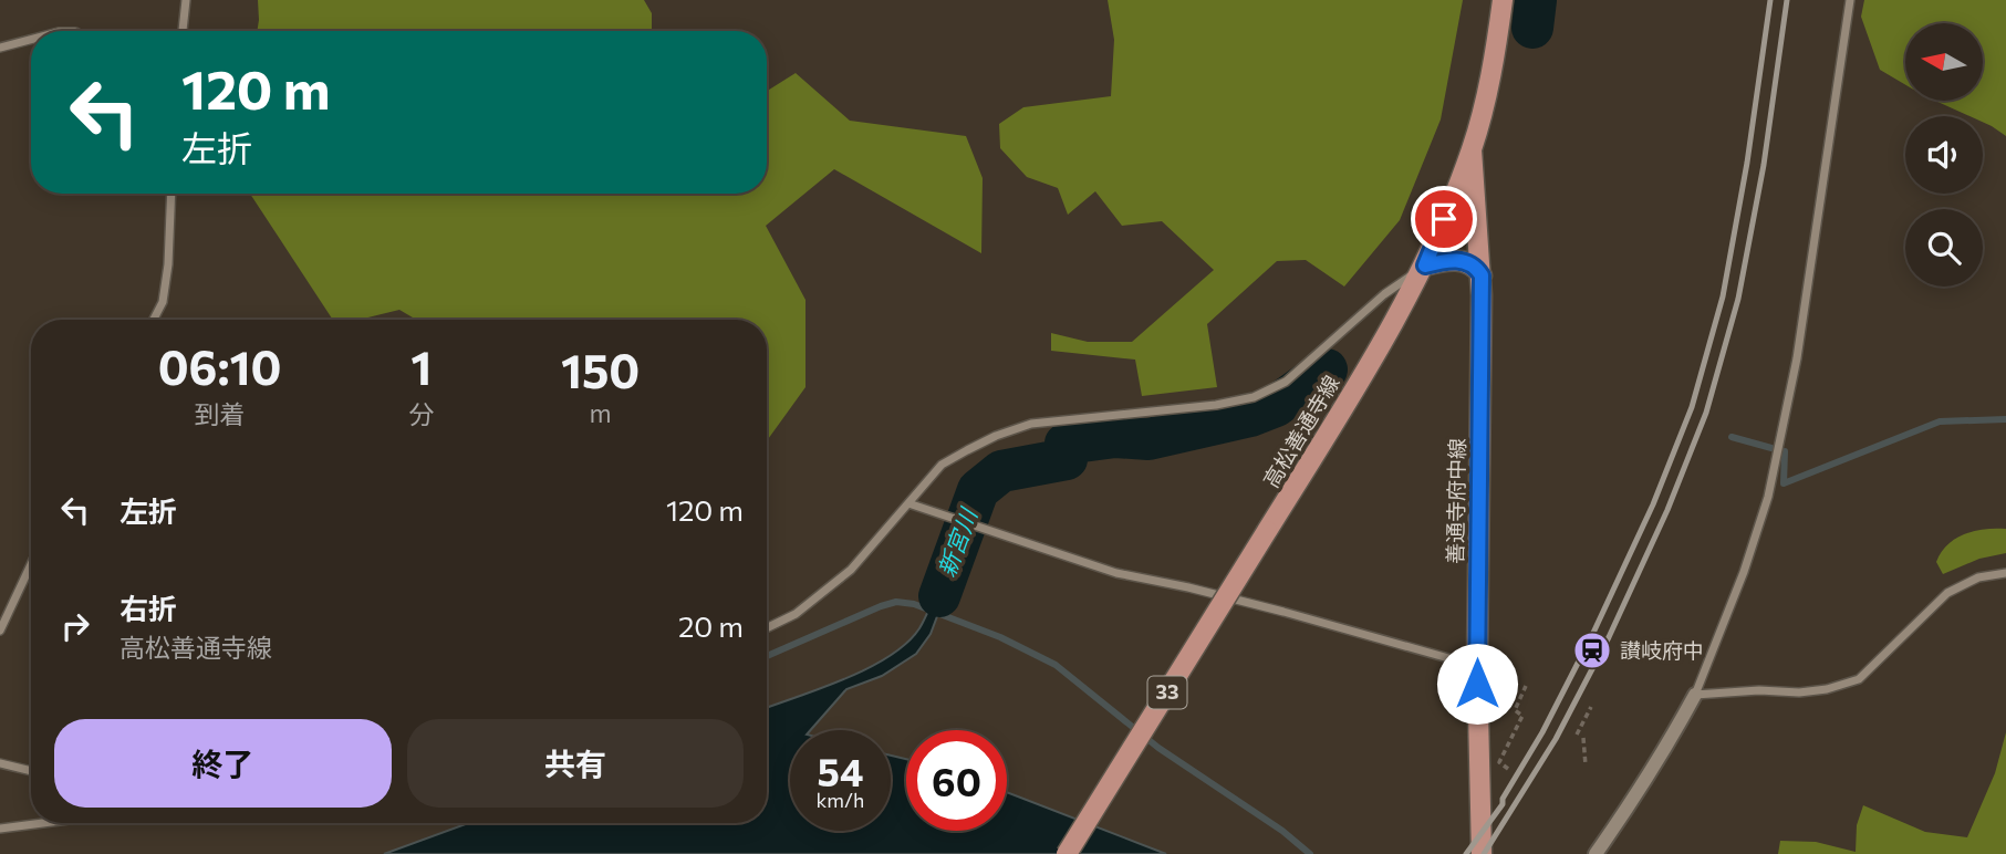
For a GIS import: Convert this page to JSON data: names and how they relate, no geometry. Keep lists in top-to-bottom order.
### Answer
{
  "streets": {
    "main road": ["高松善通寺線", "善通寺府中線", "33"]
  },
  "crossings": [
    ["高松善通寺線", "善通寺府中線"]
  ],
  "water": ["新宮川"],
  "places": {
    "station": ["讃岐府中"]
  },
  "north": "left",
  "page": {
    "turn": ["120 m", "左折"],
    "eta": [
      "06:10",
      "到着",
      "1",
      "分",
      "150",
      "m"
    ],
    "list": [
      {
        "name": "左折",
        "value": "120 m"
      },
      {
        "name": "右折",
        "note": "高松善通寺線",
        "value": "20 m"
      }
    ],
    "buttons": ["終了", "共有"],
    "speed": "54 km/h",
    "limit": "60"
  }
}
